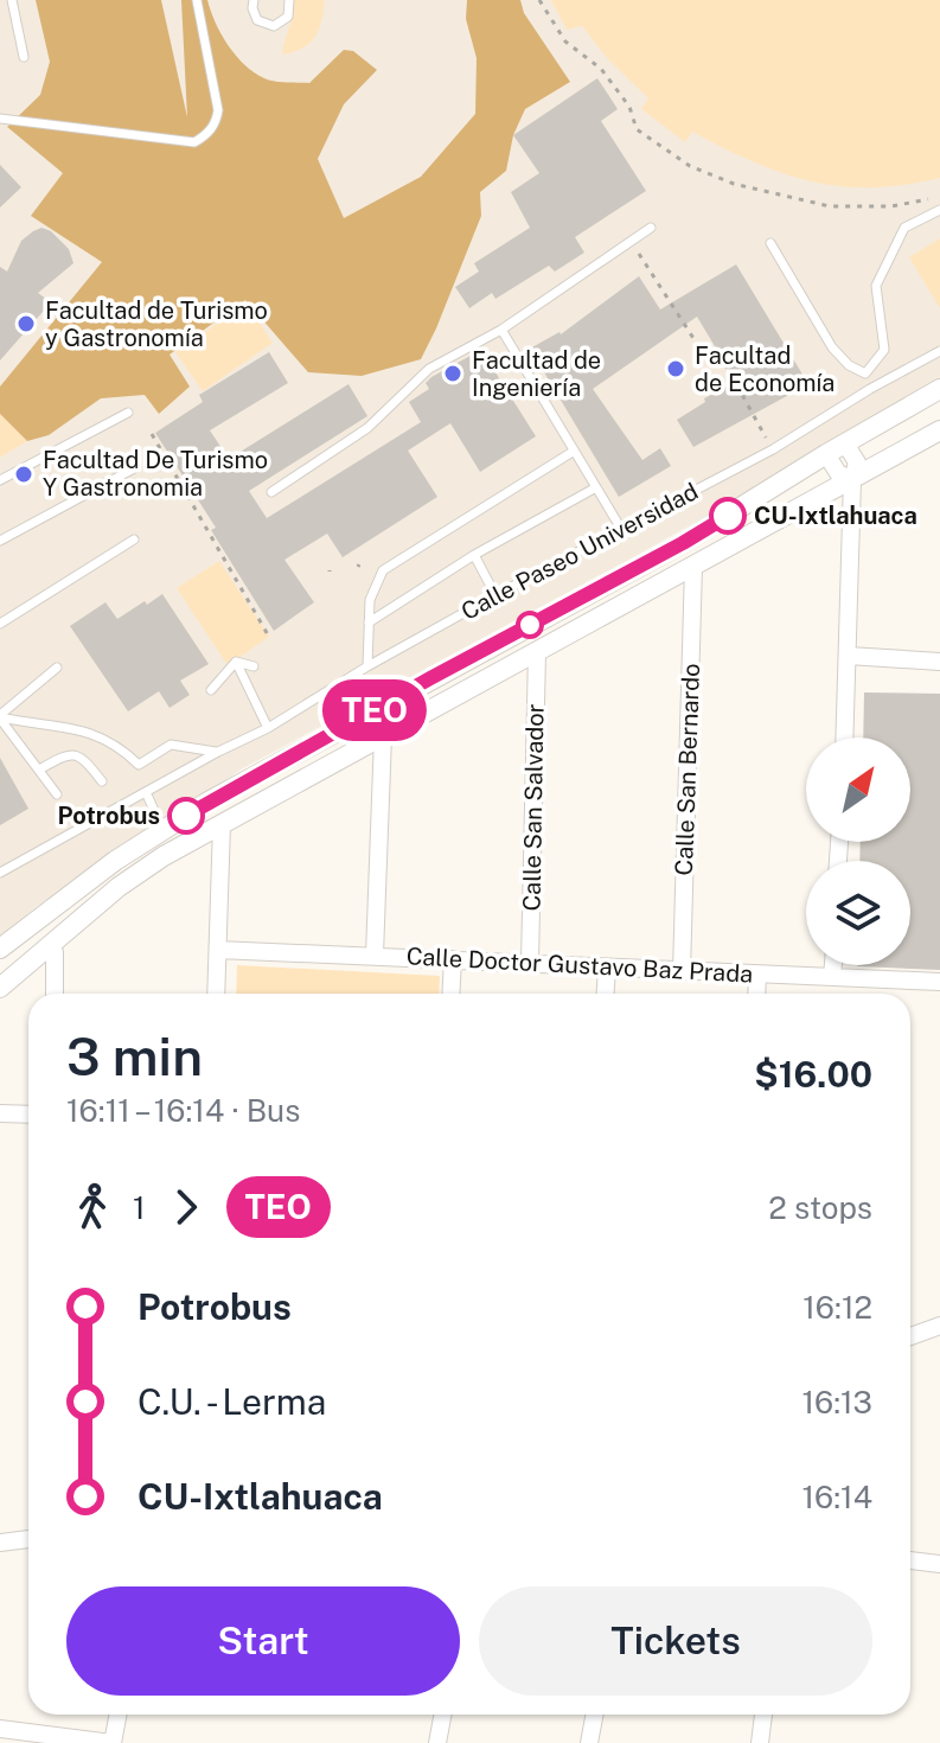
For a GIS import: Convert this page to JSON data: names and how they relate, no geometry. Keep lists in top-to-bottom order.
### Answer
{
  "streets": {
    "street": [
      "Calle Paseo Universidad",
      "Calle San Bernardo",
      "Calle San Salvador",
      "Calle Doctor Gustavo Baz Prada"
    ]
  },
  "crossings": [
    ["Calle San Bernardo", "Calle Doctor Gustavo Baz Prada"],
    ["Calle San Salvador", "Calle Doctor Gustavo Baz Prada"]
  ],
  "places": [
    "Facultad de Turismo y Gastronomía",
    "Facultad de Economía",
    "Facultad de Ingeniería",
    "Facultad De Turismo Y Gastronomia",
    "CU-Ixtlahuaca",
    "Potrobus"
  ],
  "lines": ["bus line TEO"],
  "north": "top right",
  "page": {
    "on_map": "TEO",
    "heading": ["3 min", "16:11 – 16:14 · Bus", "$16.00"],
    "legs": ["1", "TEO", "2 stops"],
    "list": [
      {
        "name": "Potrobus",
        "value": "16:12"
      },
      {
        "name": "C.U. - Lerma",
        "value": "16:13"
      },
      {
        "name": "CU-Ixtlahuaca",
        "value": "16:14"
      }
    ],
    "buttons": ["Start", "Tickets"]
  }
}
